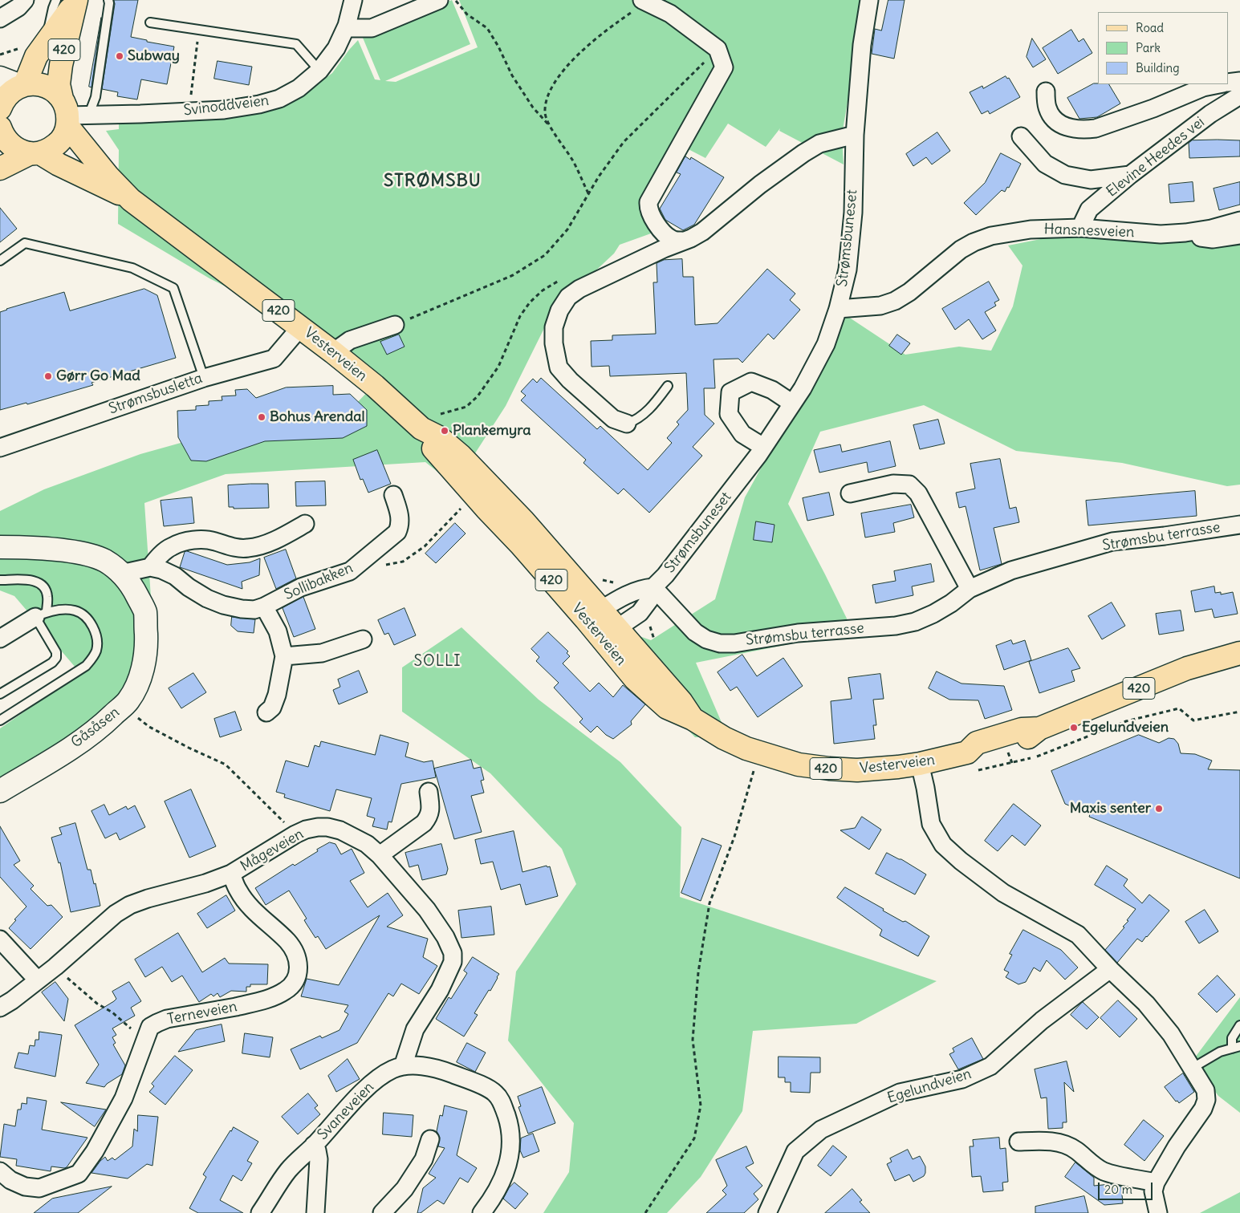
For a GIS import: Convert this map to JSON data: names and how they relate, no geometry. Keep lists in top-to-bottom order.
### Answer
{
  "streets": {
    "main road": ["420", "Vesterveien"],
    "street": [
      "Svinoddveien",
      "Elevine Heedes vei",
      "Hansnesveien",
      "Strømsbuneset",
      "Strømsbusletta",
      "Strømsbu terrasse",
      "Sollibakken",
      "Gåsåsen",
      "Mågeveien",
      "Terneveien",
      "Egelundveien",
      "Svaneveien"
    ]
  },
  "crossings": [
    ["420", "Svinoddveien"],
    ["420", "Vesterveien"],
    ["Svinoddveien", "Vesterveien"],
    ["Elevine Heedes vei", "Hansnesveien"],
    ["Hansnesveien", "Strømsbuneset"],
    ["Strømsbuneset", "Vesterveien"],
    ["Strømsbuneset", "Strømsbu terrasse"],
    ["Vesterveien", "Strømsbusletta"],
    ["Mågeveien", "Terneveien"],
    ["Mågeveien", "Svaneveien"]
  ],
  "districts": ["STRØMSBU", "SOLLI"],
  "places": [
    "Subway",
    "Gørr Go Mad",
    "Bohus Arendal",
    "Plankemyra",
    "Egelundveien",
    "Maxis senter"
  ],
  "legend": ["Road", "Park", "Building"],
  "scale_bar": "20 m"
}
